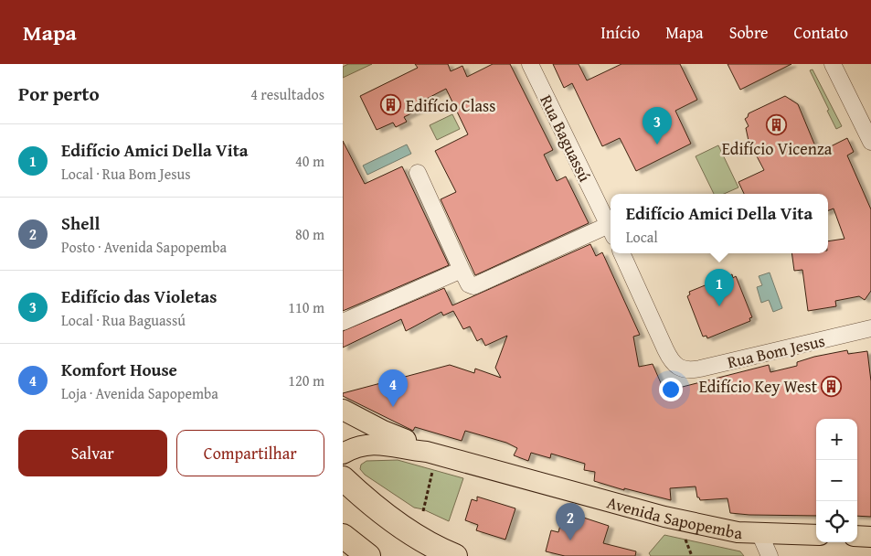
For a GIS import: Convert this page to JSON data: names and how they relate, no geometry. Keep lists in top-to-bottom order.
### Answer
{
  "streets": {
    "main road": ["Avenida Sapopemba"],
    "street": ["Rua Baguassú", "Rua Bom Jesus"]
  },
  "places": {
    "building": ["Edifício Class", "Edifício Vicenza", "Edifício Key West"]
  },
  "page": {
    "header": "Mapa",
    "nav": [
      "Início",
      "Mapa",
      "Sobre",
      "Contato"
    ],
    "heading": ["Por perto", "4 resultados"],
    "pins": [
      "3",
      "1",
      "4",
      "2"
    ],
    "list": [
      {
        "mark": "1",
        "name": "Edifício Amici Della Vita",
        "note": "Local · Rua Bom Jesus",
        "value": "40 m"
      },
      {
        "mark": "2",
        "name": "Shell",
        "note": "Posto · Avenida Sapopemba",
        "value": "80 m"
      },
      {
        "mark": "3",
        "name": "Edifício das Violetas",
        "note": "Local · Rua Baguassú",
        "value": "110 m"
      },
      {
        "mark": "4",
        "name": "Komfort House",
        "note": "Loja · Avenida Sapopemba",
        "value": "120 m"
      }
    ],
    "popup": ["Edifício Amici Della Vita", "Local"],
    "buttons": ["Salvar", "Compartilhar"],
    "map_buttons": ["+", "−"]
  }
}
